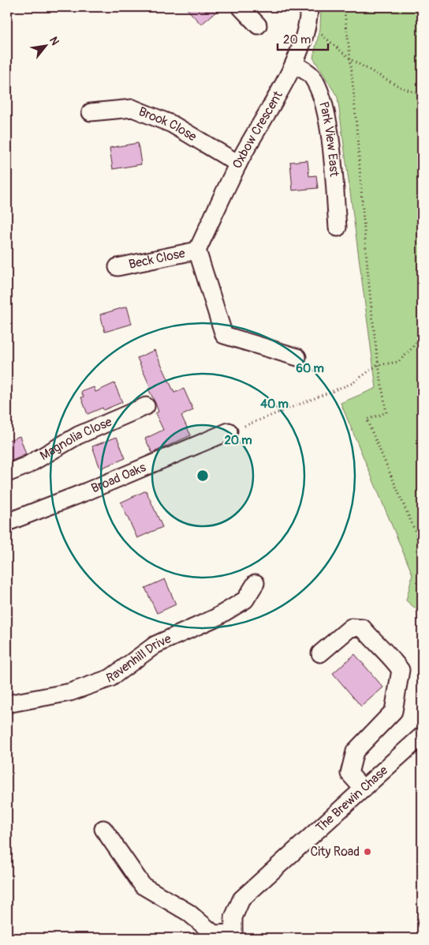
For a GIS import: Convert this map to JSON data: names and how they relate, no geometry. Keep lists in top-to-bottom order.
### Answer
{
  "streets": {
    "street": [
      "Brook Close",
      "Oxbow Crescent",
      "Park View East",
      "Beck Close",
      "Magnolia Close",
      "Broad Oaks",
      "Ravenhill Drive",
      "The Brewin Chase"
    ]
  },
  "crossings": [
    ["Brook Close", "Oxbow Crescent"],
    ["Oxbow Crescent", "Park View East"],
    ["Oxbow Crescent", "Beck Close"]
  ],
  "places": ["City Road"],
  "scale_bar": "20 m",
  "north": "top right",
  "rings": ["60 m", "40 m", "20 m"]
}
